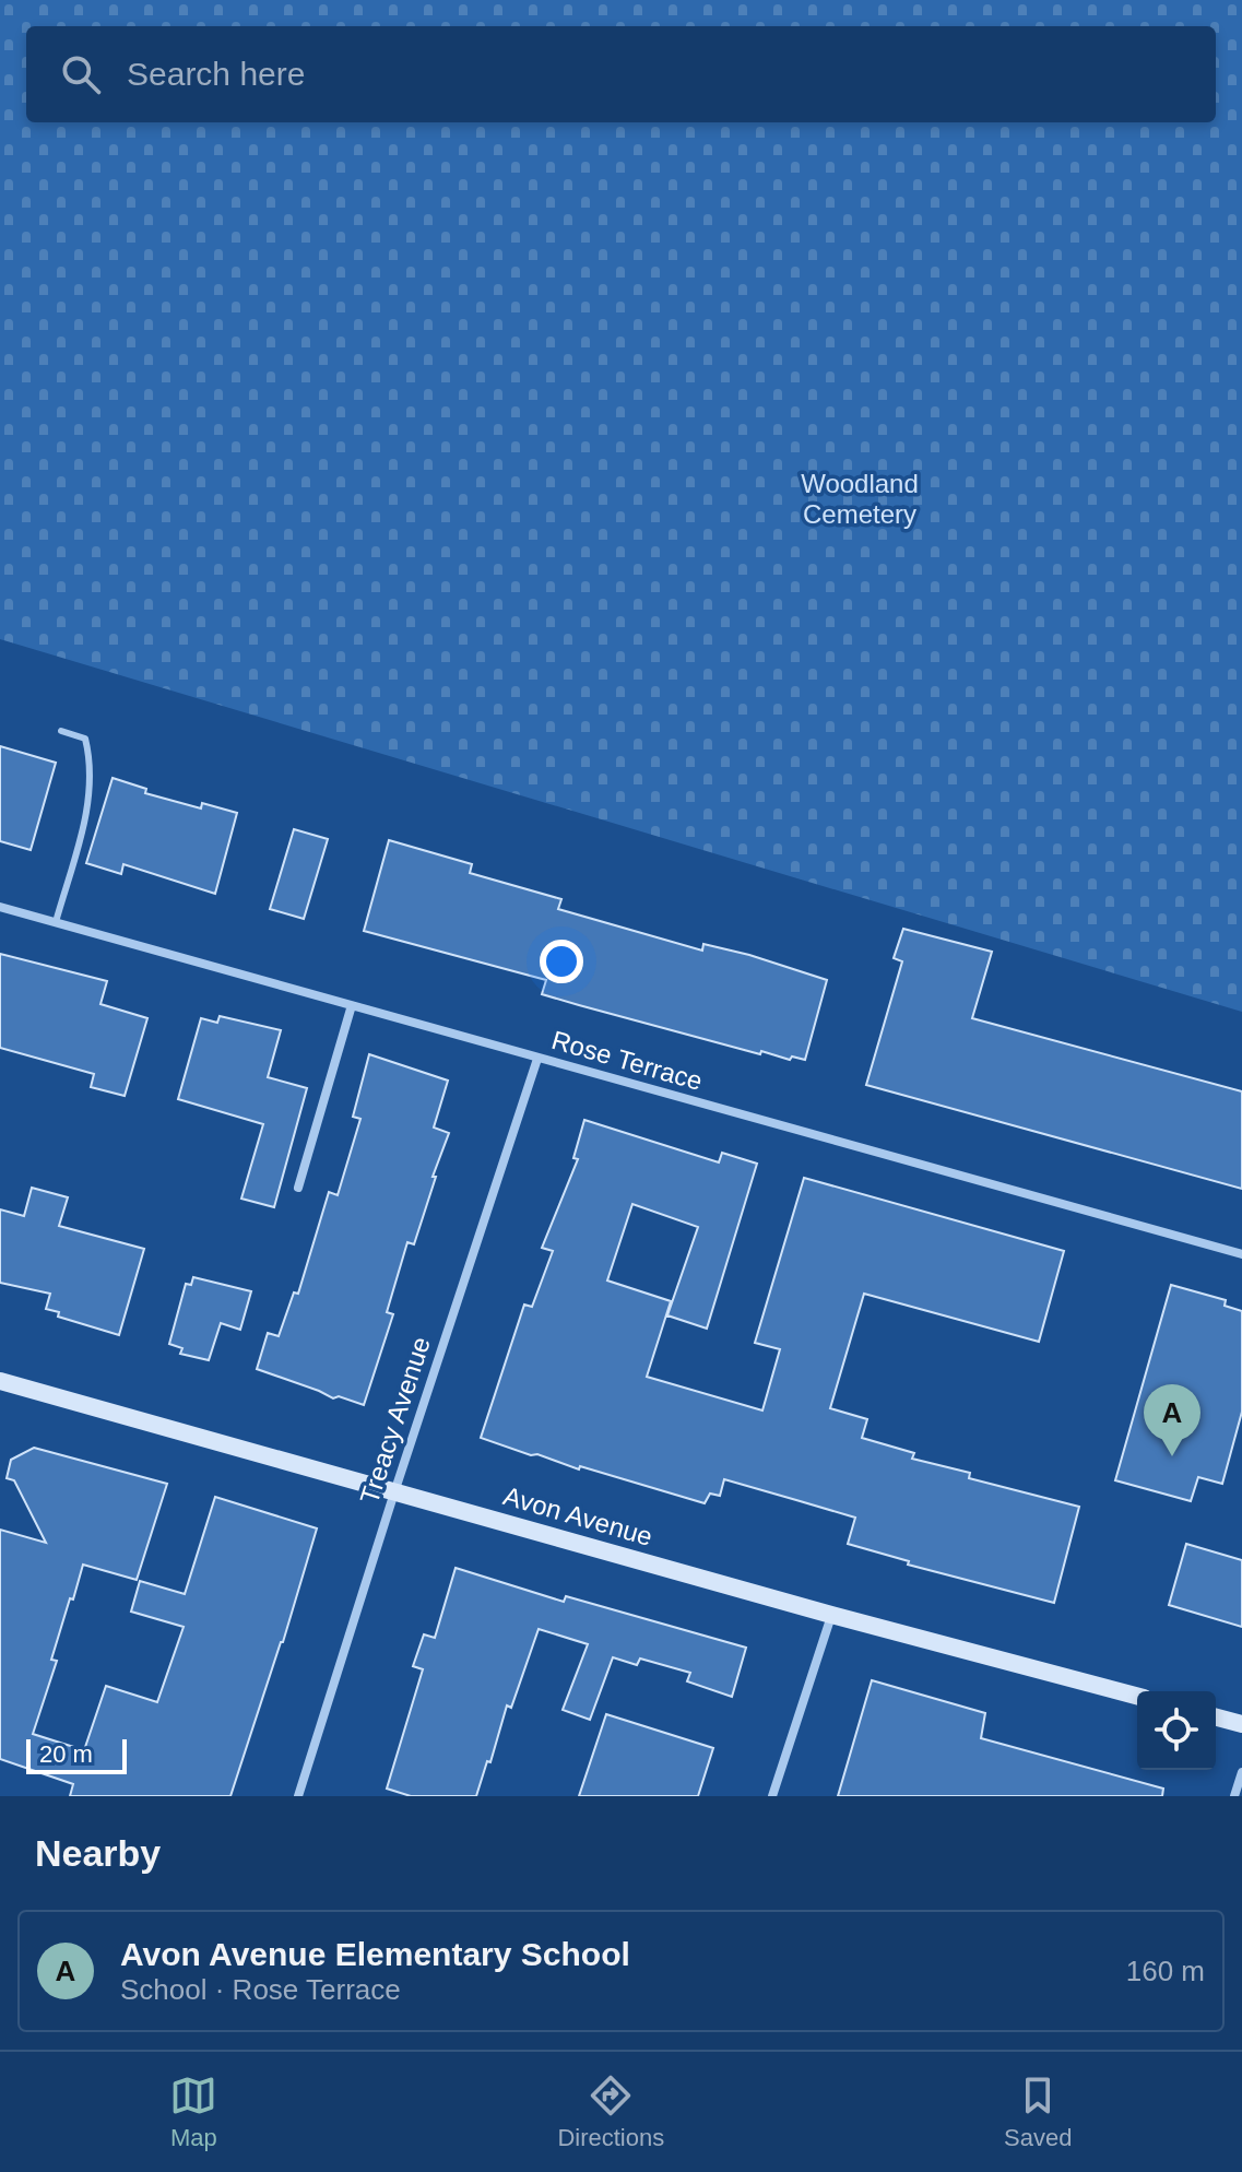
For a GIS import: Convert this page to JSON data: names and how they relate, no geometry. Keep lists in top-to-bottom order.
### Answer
{
  "streets": {
    "street": ["Rose Terrace", "Treacy Avenue", "Avon Avenue"]
  },
  "crossings": [
    ["Rose Terrace", "Treacy Avenue"],
    ["Treacy Avenue", "Avon Avenue"]
  ],
  "parks": ["Woodland Cemetery"],
  "scale_bar": "20 m",
  "page": {
    "search": "Search here",
    "pins": "A",
    "scale": "20 m",
    "heading": "Nearby",
    "list": [
      {
        "mark": "A",
        "name": "Avon Avenue Elementary School",
        "note": "School · Rose Terrace",
        "value": "160 m"
      }
    ],
    "nav": ["Map", "Directions", "Saved"]
  }
}
